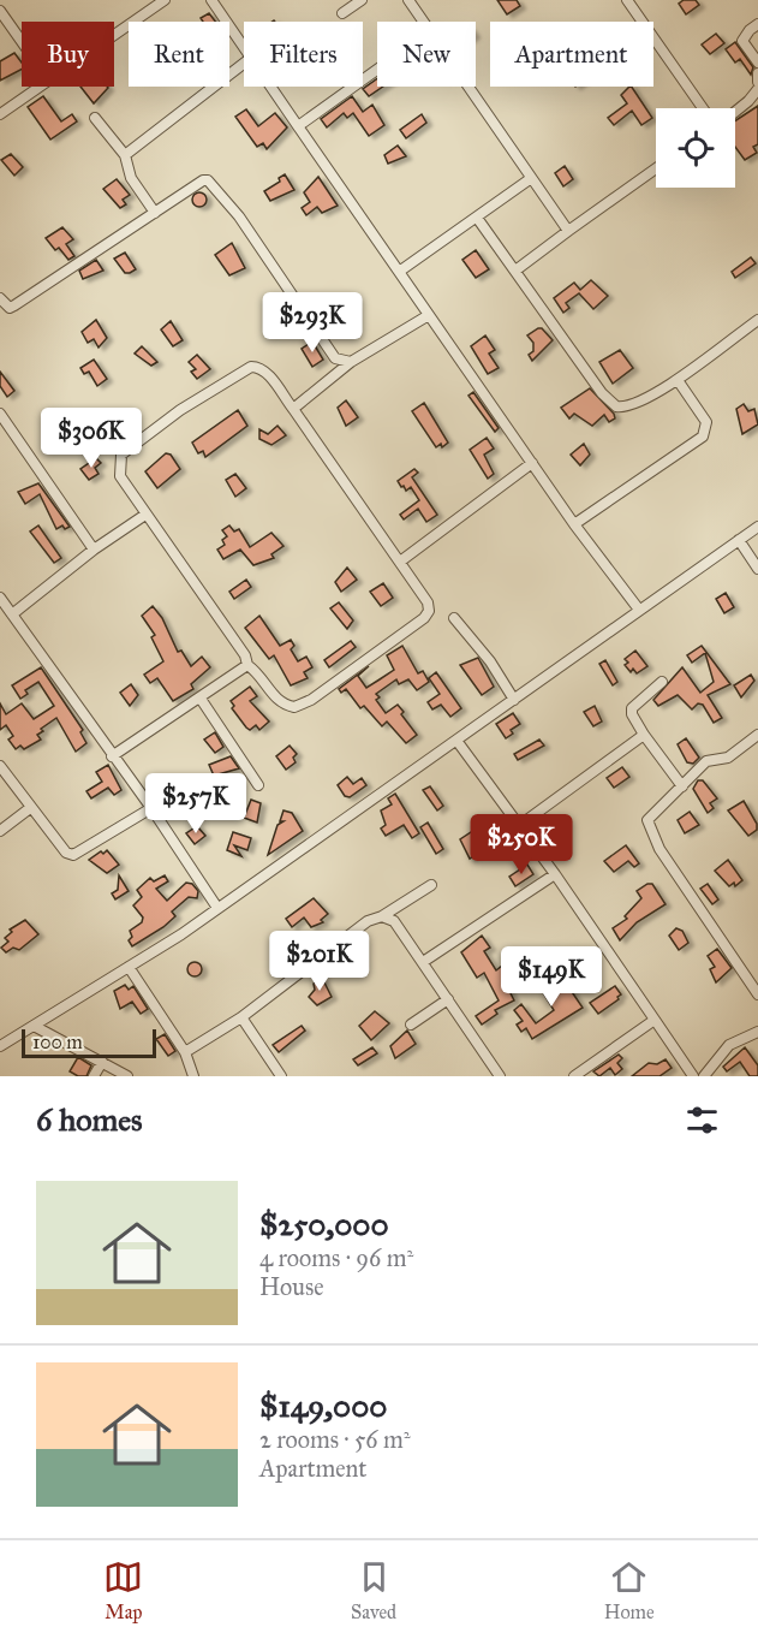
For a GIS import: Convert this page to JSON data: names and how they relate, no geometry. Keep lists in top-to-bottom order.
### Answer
{
  "scale_bar": "100 m",
  "page": {
    "chip": [
      "Buy",
      "Rent",
      "Filters",
      "New",
      "Apartment"
    ],
    "price": [
      "$293K",
      "$306K",
      "$257K",
      "$250K",
      "$201K",
      "$149K"
    ],
    "scale": "100 m",
    "heading": "6 homes",
    "list": [
      {
        "name": "$250,000",
        "note": "4 rooms · 96 m² · House"
      },
      {
        "name": "$149,000",
        "note": "2 rooms · 56 m² · Apartment"
      }
    ],
    "tabs": ["Map", "Saved", "Home"]
  }
}
